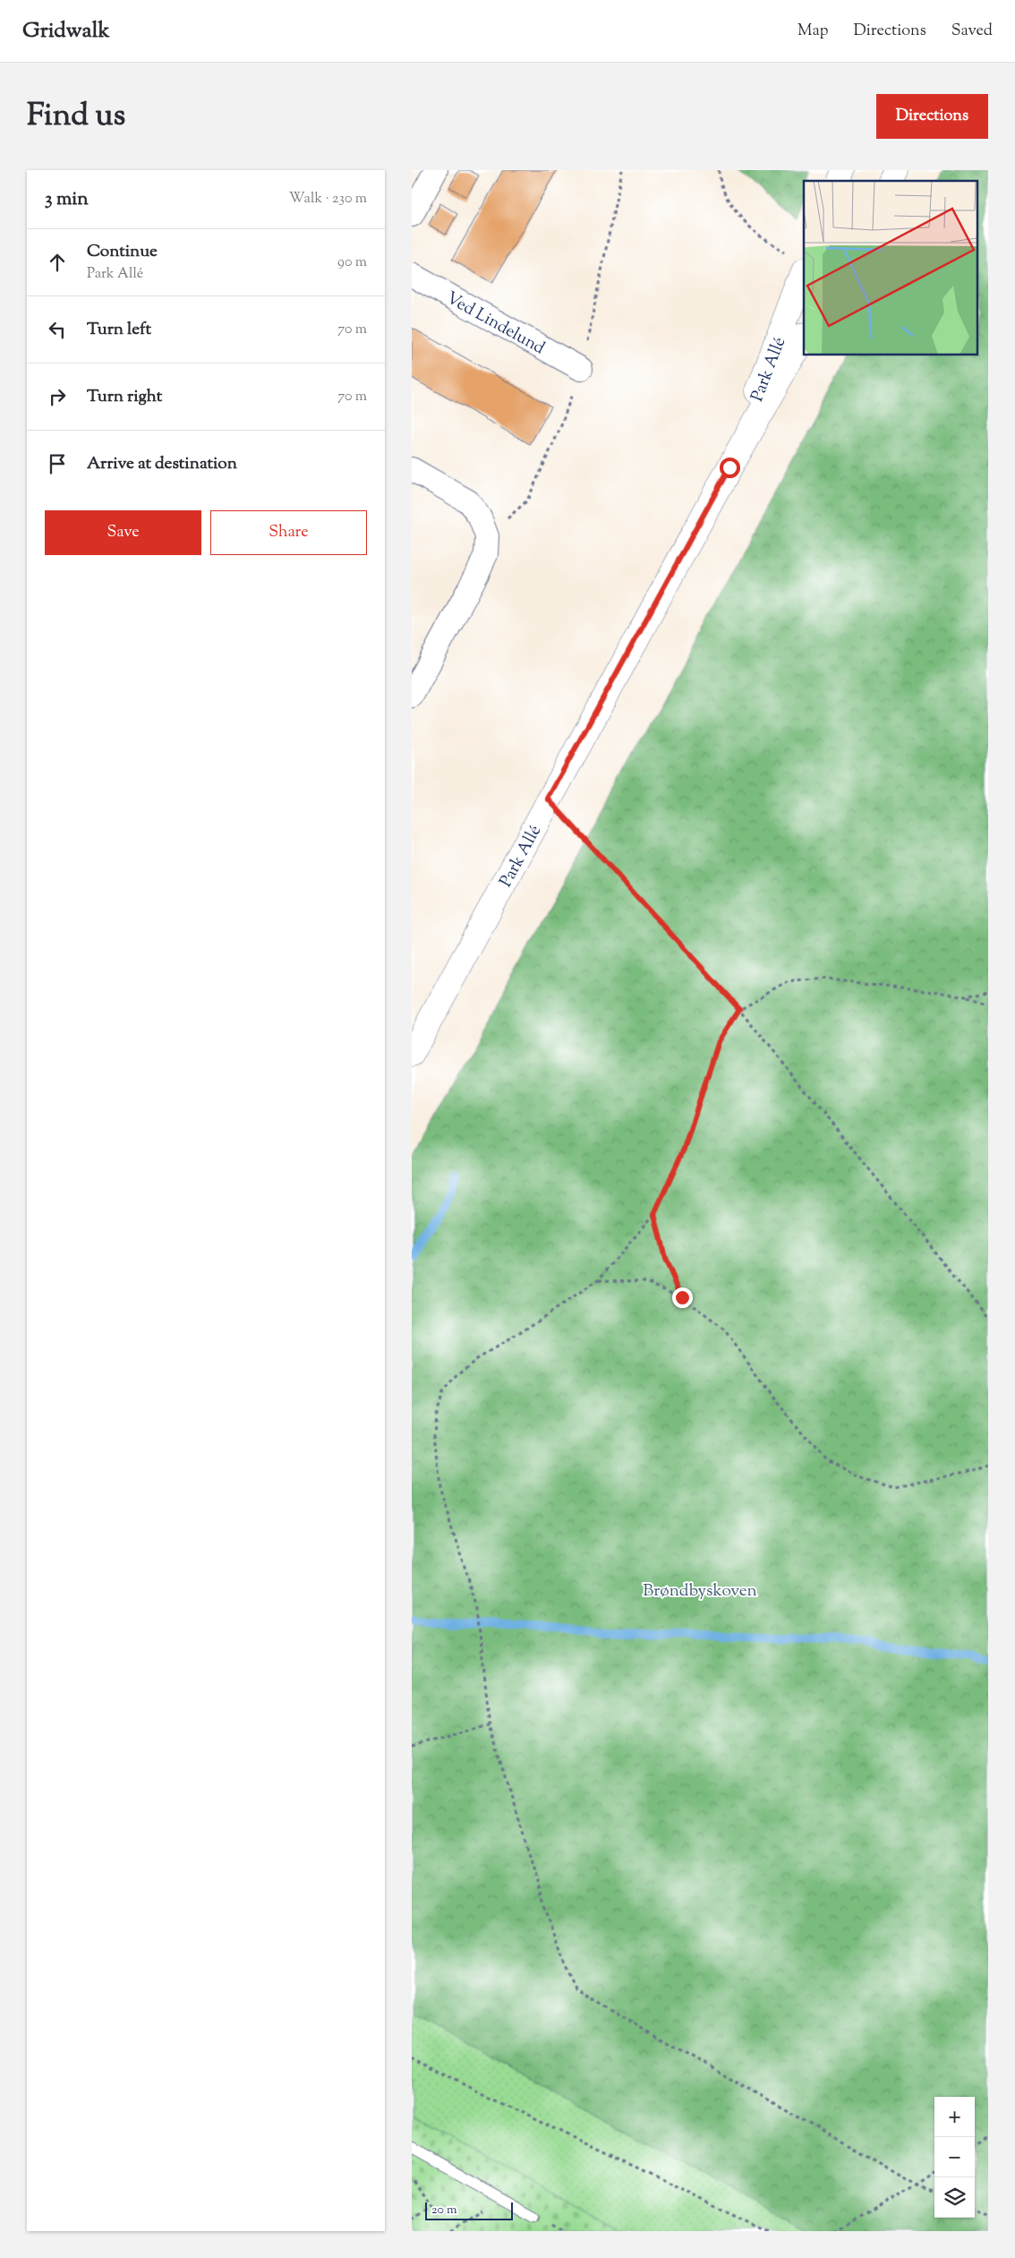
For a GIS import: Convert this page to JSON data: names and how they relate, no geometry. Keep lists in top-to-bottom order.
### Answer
{
  "streets": {
    "street": ["Ved Lindelund", "Park Allé"]
  },
  "parks": ["Brøndbyskoven"],
  "scale_bar": "20 m",
  "page": {
    "header": "Gridwalk",
    "nav": ["Map", "Directions", "Saved"],
    "title": "Find us",
    "buttons": [
      "Directions",
      ["Save", "Share"]
    ],
    "heading": ["3 min", "Walk · 230 m"],
    "list": [
      ["Continue", "Park Allé", "90 m"],
      ["Turn left", "70 m"],
      ["Turn right", "70 m"],
      "Arrive at destination"
    ],
    "map_buttons": ["+", "−"],
    "scale": "20 m"
  }
}
